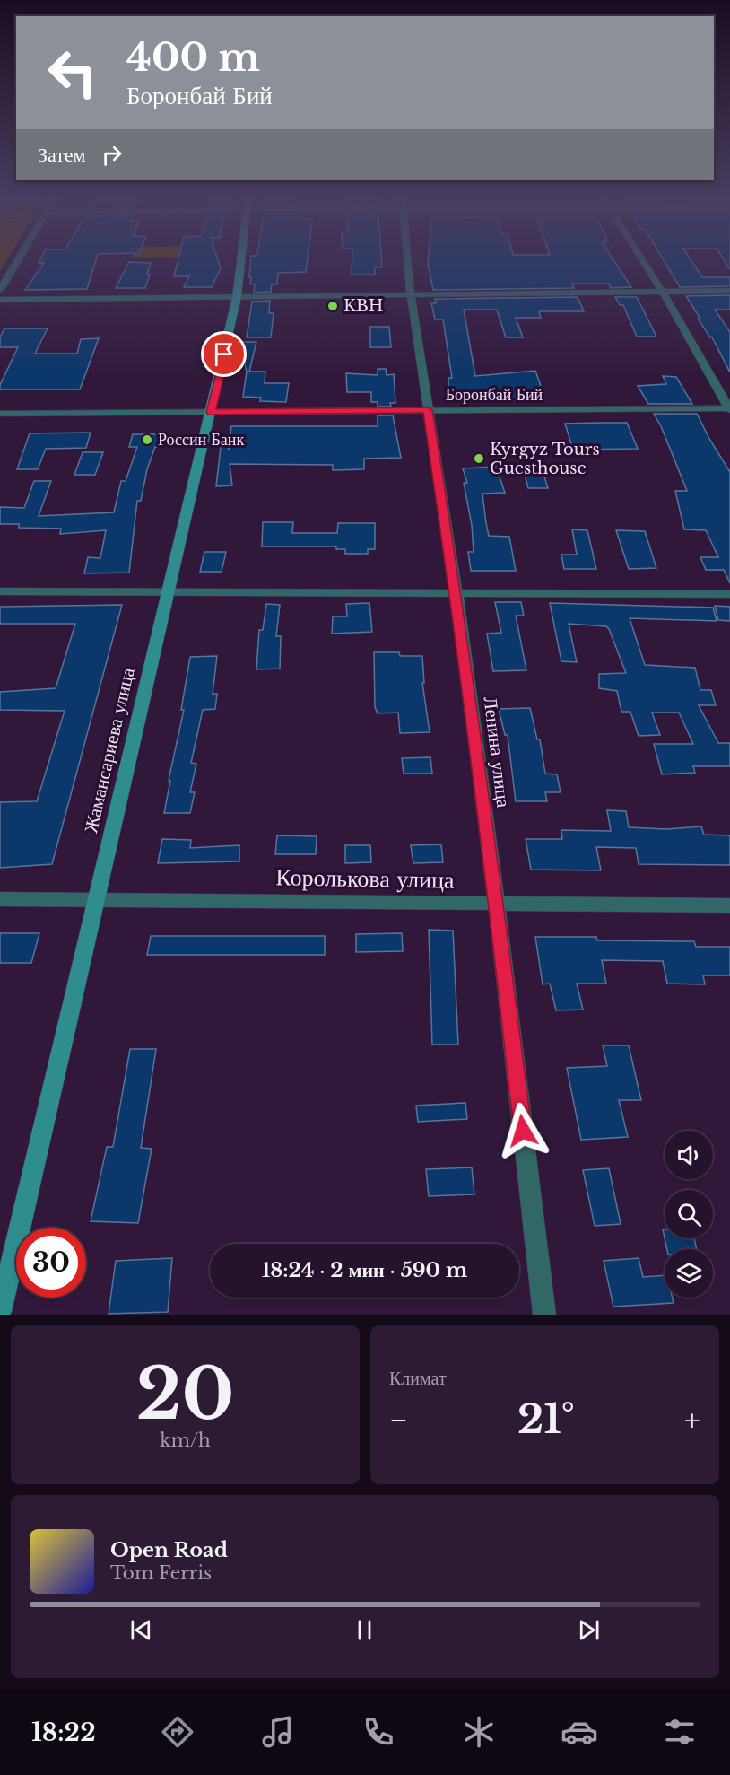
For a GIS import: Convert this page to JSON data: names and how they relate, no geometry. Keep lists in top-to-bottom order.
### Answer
{
  "streets": {
    "main road": ["Жамансариева улица"],
    "street": ["Боронбай Бий", "Ленина улица", "Королькова улица"]
  },
  "crossings": [
    ["Боронбай Бий", "Жамансариева улица"],
    ["Боронбай Бий", "Ленина улица"],
    ["Жамансариева улица", "Королькова улица"],
    ["Ленина улица", "Королькова улица"]
  ],
  "places": ["KBH", "Россин Банк", "Kyrgyz Tours Guesthouse"],
  "page": {
    "turn": ["400 m", "Боронбай Бий"],
    "then": "Затем",
    "limit": "30",
    "trip": "18:24 · 2 мин · 590 m",
    "tile": [
      ["20", "km/h"],
      "Климат"
    ],
    "heat": ["−", "21°", "+"],
    "song": ["Open Road", "Tom Ferris"],
    "tabs": "18:22"
  }
}
